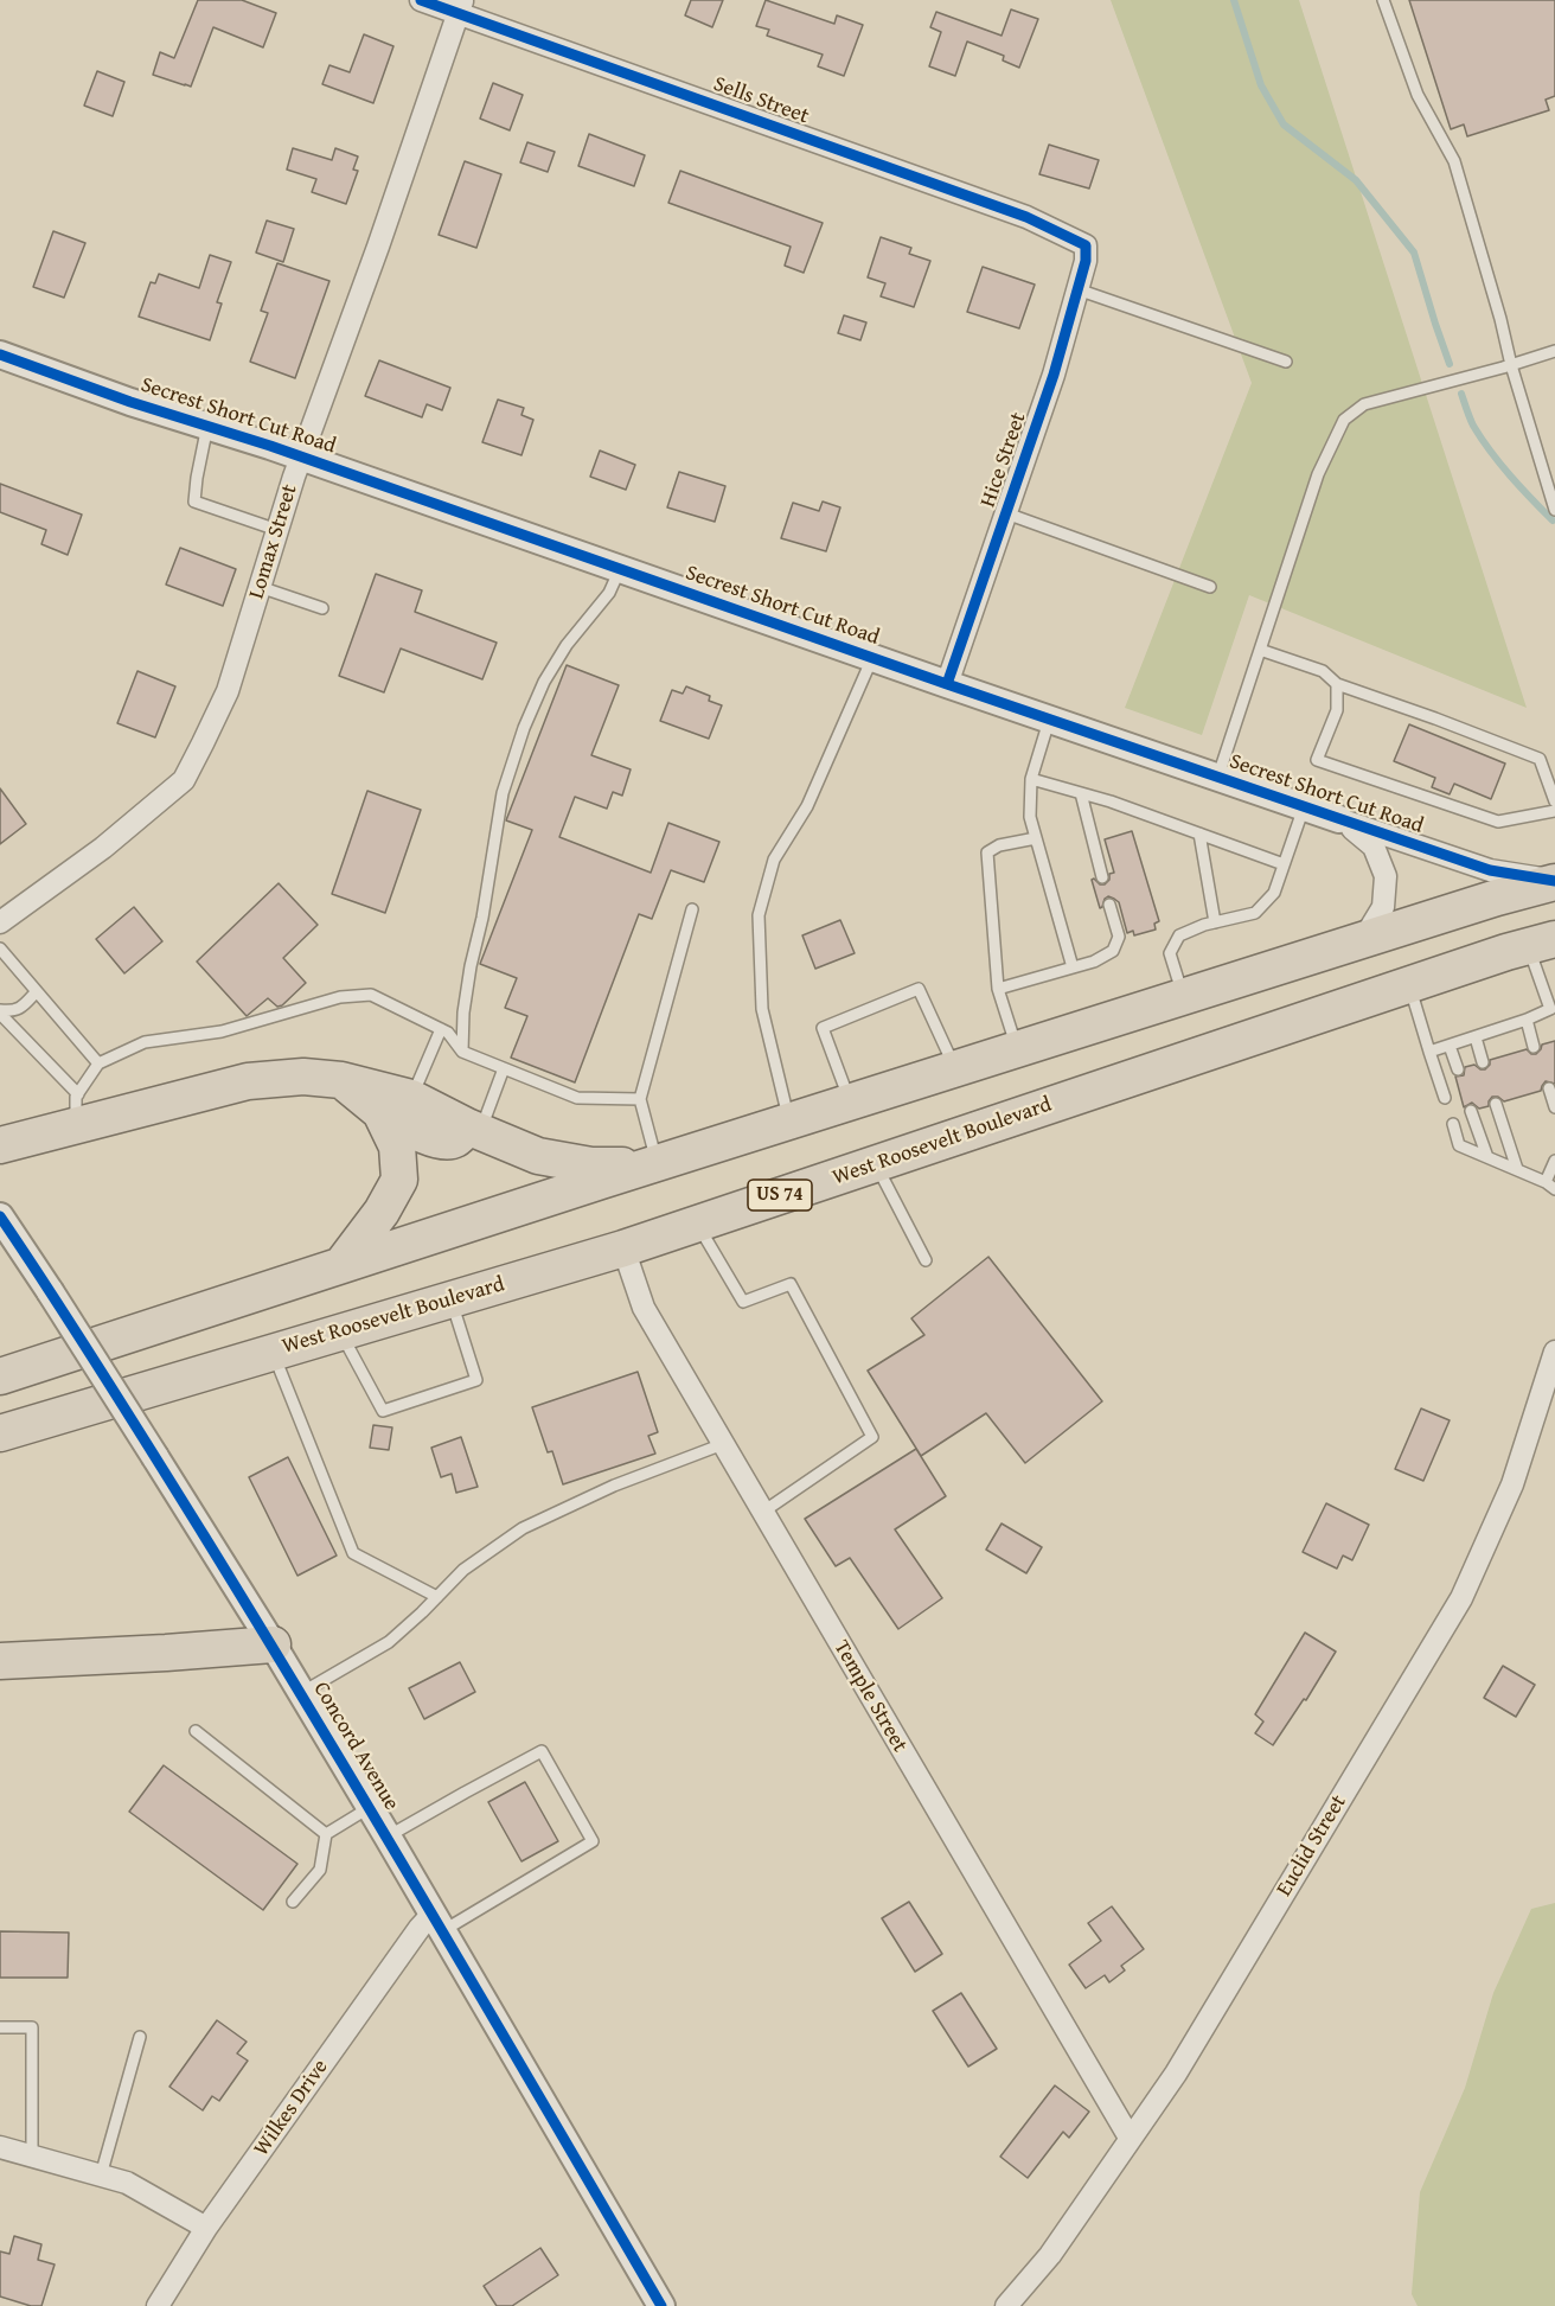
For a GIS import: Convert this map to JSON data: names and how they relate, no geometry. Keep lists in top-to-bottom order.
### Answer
{
  "streets": {
    "highway": ["West Roosevelt Boulevard", "US 74"],
    "street": [
      "Sells Street",
      "Secrest Short Cut Road",
      "Hice Street",
      "Lomax Street",
      "Temple Street",
      "Concord Avenue",
      "Euclid Street",
      "Wilkes Drive"
    ]
  },
  "crossings": [
    ["Sells Street", "Hice Street"],
    ["Sells Street", "Lomax Street"],
    ["Secrest Short Cut Road", "Hice Street"],
    ["Secrest Short Cut Road", "Lomax Street"],
    ["West Roosevelt Boulevard", "Temple Street"],
    ["Temple Street", "Euclid Street"],
    ["Concord Avenue", "Wilkes Drive"]
  ]
}
